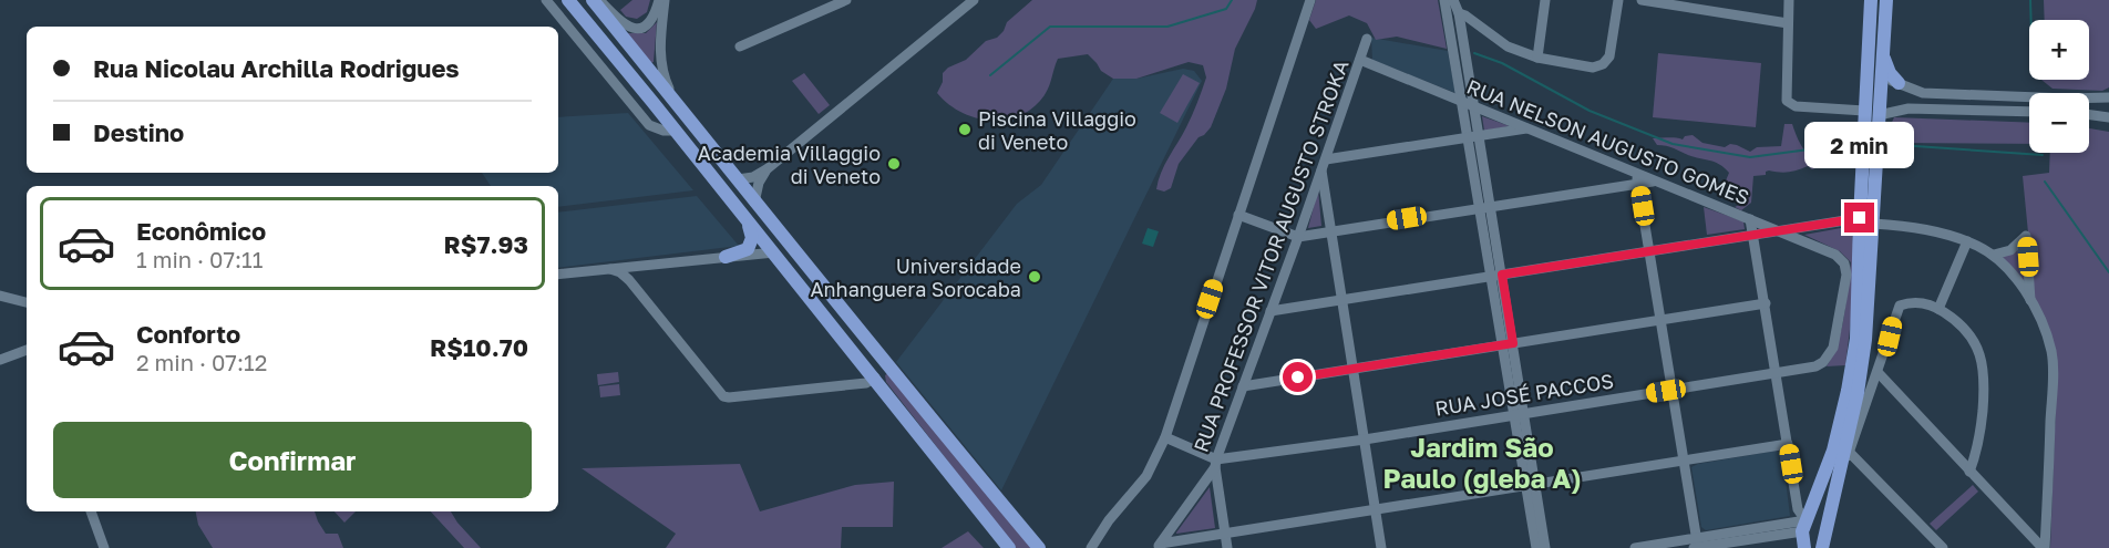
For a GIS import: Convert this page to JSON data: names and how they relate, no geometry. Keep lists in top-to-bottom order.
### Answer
{
  "streets": {
    "street": ["RUA NELSON AUGUSTO GOMES", "RUA PROFESSOR VITOR AUGUSTO STROKA", "RUA JOSÉ PACCOS"]
  },
  "crossings": [
    ["RUA NELSON AUGUSTO GOMES", "RUA PROFESSOR VITOR AUGUSTO STROKA"],
    ["RUA NELSON AUGUSTO GOMES", "RUA JOSÉ PACCOS"],
    ["RUA PROFESSOR VITOR AUGUSTO STROKA", "RUA JOSÉ PACCOS"]
  ],
  "districts": ["Jardim São Paulo (gleba A)"],
  "places": ["Piscina Villaggio di Veneto", "Academia Villaggio di Veneto", "Universidade Anhanguera Sorocaba"],
  "page": {
    "map_buttons": ["+", "−"],
    "banner": ["Rua Nicolau Archilla Rodrigues", "Destino"],
    "bubble": "2 min",
    "list": [
      {
        "name": "Econômico",
        "note": "1 min · 07:11",
        "value": "R$7.93"
      },
      {
        "name": "Conforto",
        "note": "2 min · 07:12",
        "value": "R$10.70"
      }
    ],
    "buttons": "Confirmar"
  }
}
